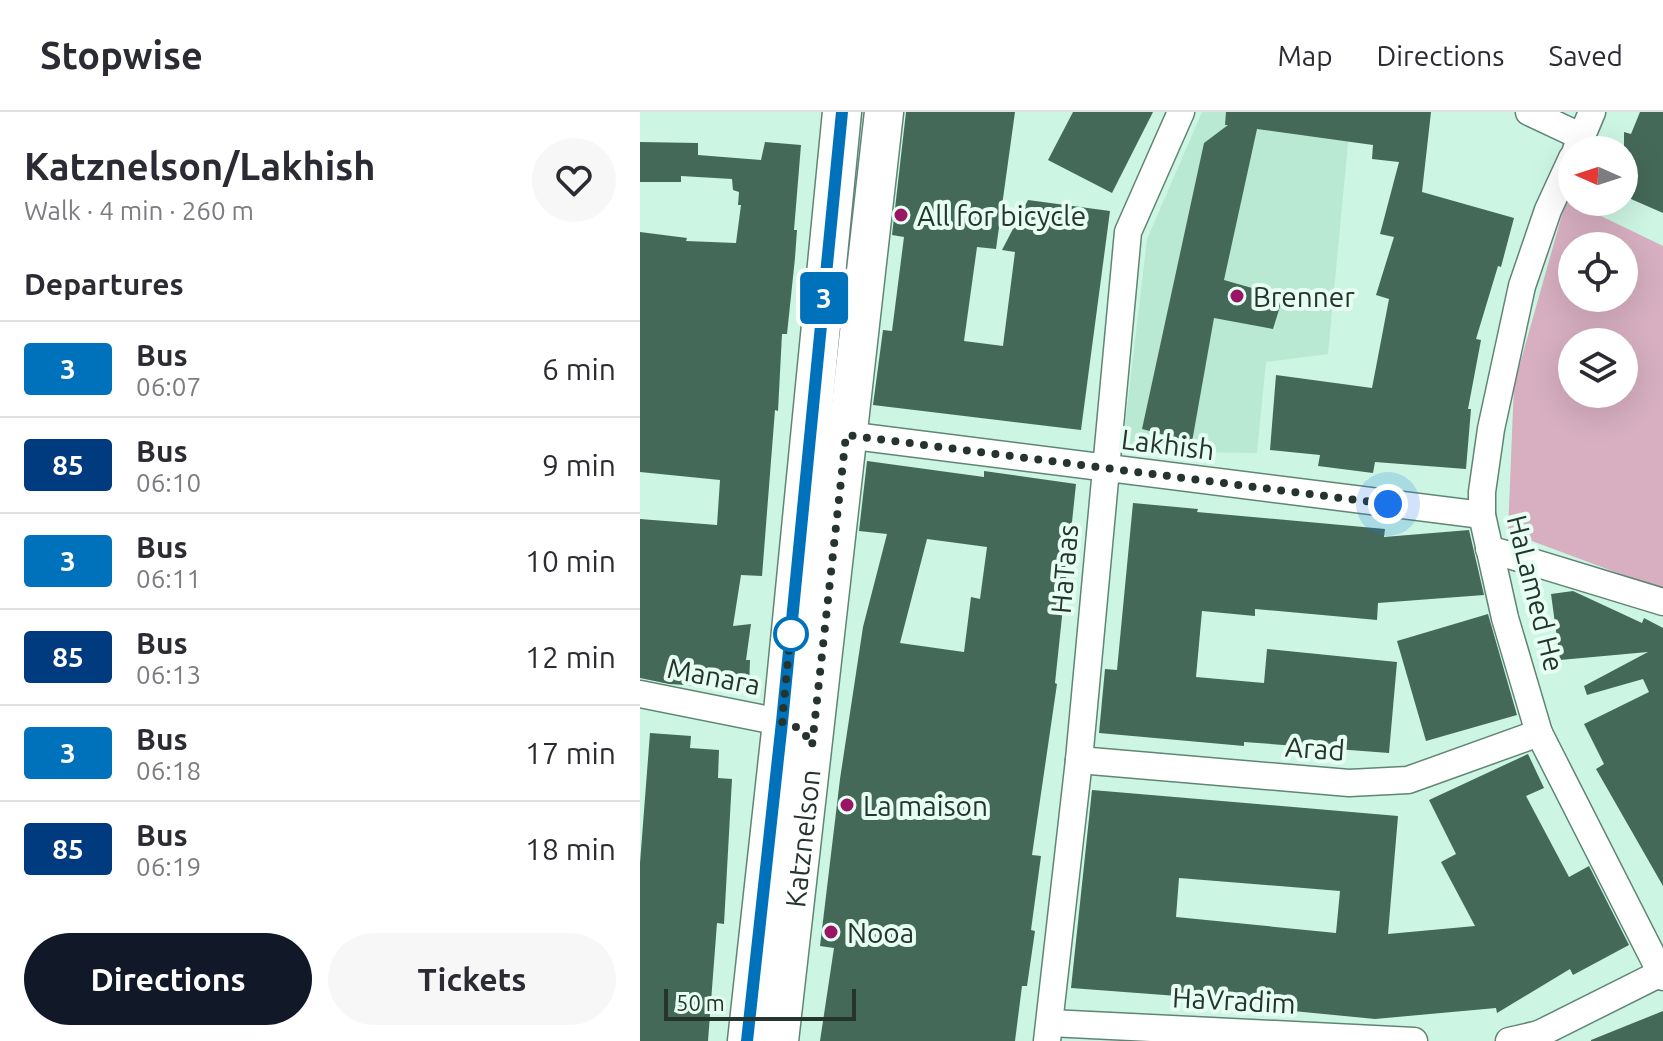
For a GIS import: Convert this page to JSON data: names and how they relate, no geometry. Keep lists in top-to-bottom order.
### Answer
{
  "streets": {
    "street": [
      "Lakhish",
      "HaTaas",
      "HaLamed He",
      "Manara",
      "Arad",
      "Katznelson",
      "HaVradim"
    ]
  },
  "crossings": [
    ["Lakhish", "HaTaas"],
    ["Lakhish", "HaLamed He"],
    ["Lakhish", "Katznelson"],
    ["HaTaas", "Arad"],
    ["HaTaas", "HaVradim"],
    ["HaLamed He", "Arad"],
    ["Manara", "Katznelson"]
  ],
  "places": [
    "All for bicycle",
    "Brenner",
    "La maison",
    "Nooa"
  ],
  "lines": ["bus line 3"],
  "scale_bar": "50 m",
  "north": "left",
  "page": {
    "header": "Stopwise",
    "nav": ["Map", "Directions", "Saved"],
    "heading": [
      ["Katznelson/Lakhish", "Walk · 4 min · 260 m"],
      "Departures"
    ],
    "on_map": "3",
    "list": [
      {
        "mark": "3",
        "name": "Bus",
        "note": "06:07",
        "value": "6 min"
      },
      {
        "mark": "85",
        "name": "Bus",
        "note": "06:10",
        "value": "9 min"
      },
      {
        "mark": "3",
        "name": "Bus",
        "note": "06:11",
        "value": "10 min"
      },
      {
        "mark": "85",
        "name": "Bus",
        "note": "06:13",
        "value": "12 min"
      },
      {
        "mark": "3",
        "name": "Bus",
        "note": "06:18",
        "value": "17 min"
      },
      {
        "mark": "85",
        "name": "Bus",
        "note": "06:19",
        "value": "18 min"
      }
    ],
    "buttons": ["Directions", "Tickets"],
    "scale": "50 m"
  }
}
